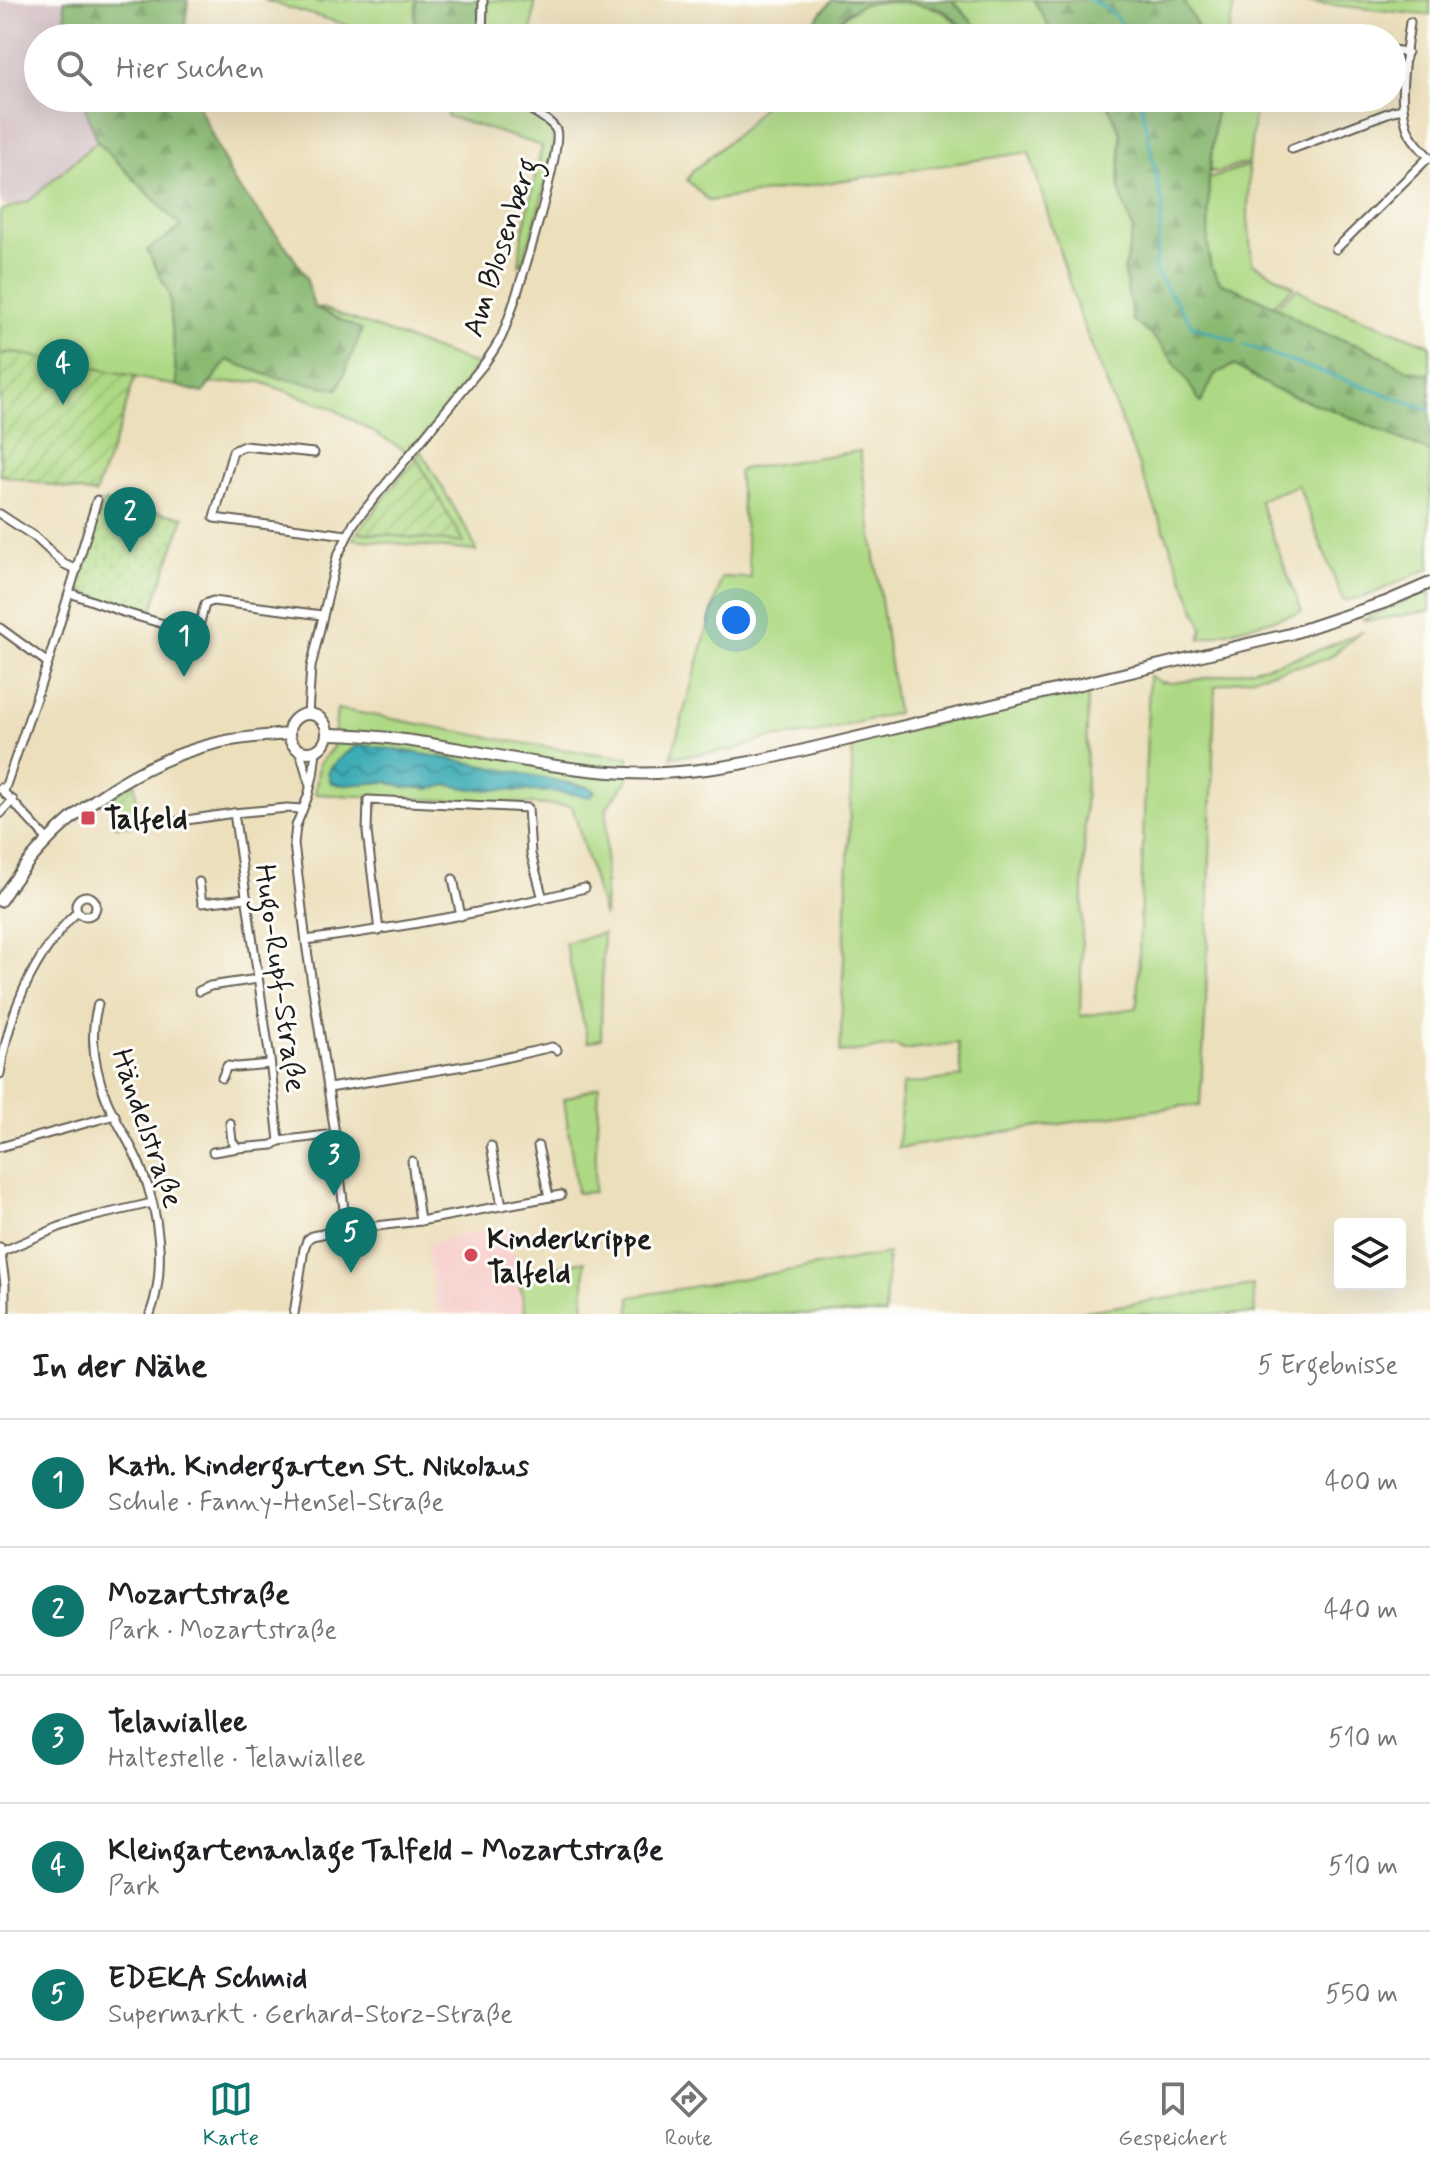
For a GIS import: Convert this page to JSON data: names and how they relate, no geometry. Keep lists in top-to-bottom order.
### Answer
{
  "streets": {
    "street": ["Am Blosenberg", "Hugo-Rupf-Straße", "Händelstraße"]
  },
  "places": {
    "transit": ["Talfeld"],
    "other": ["Kinderkrippe Talfeld"]
  },
  "page": {
    "search": "Hier suchen",
    "pins": [
      "4",
      "2",
      "1",
      "3",
      "5"
    ],
    "heading": ["In der Nähe", "5 Ergebnisse"],
    "list": [
      {
        "mark": "1",
        "name": "Kath. Kindergarten St. Nikolaus",
        "note": "Schule · Fanny-Hensel-Straße",
        "value": "400 m"
      },
      {
        "mark": "2",
        "name": "Mozartstraße",
        "note": "Park · Mozartstraße",
        "value": "440 m"
      },
      {
        "mark": "3",
        "name": "Telawiallee",
        "note": "Haltestelle · Telawiallee",
        "value": "510 m"
      },
      {
        "mark": "4",
        "name": "Kleingartenanlage Talfeld - Mozartstraße",
        "note": "Park",
        "value": "510 m"
      },
      {
        "mark": "5",
        "name": "EDEKA Schmid",
        "note": "Supermarkt · Gerhard-Storz-Straße",
        "value": "550 m"
      }
    ],
    "nav": ["Karte", "Route", "Gespeichert"]
  }
}
